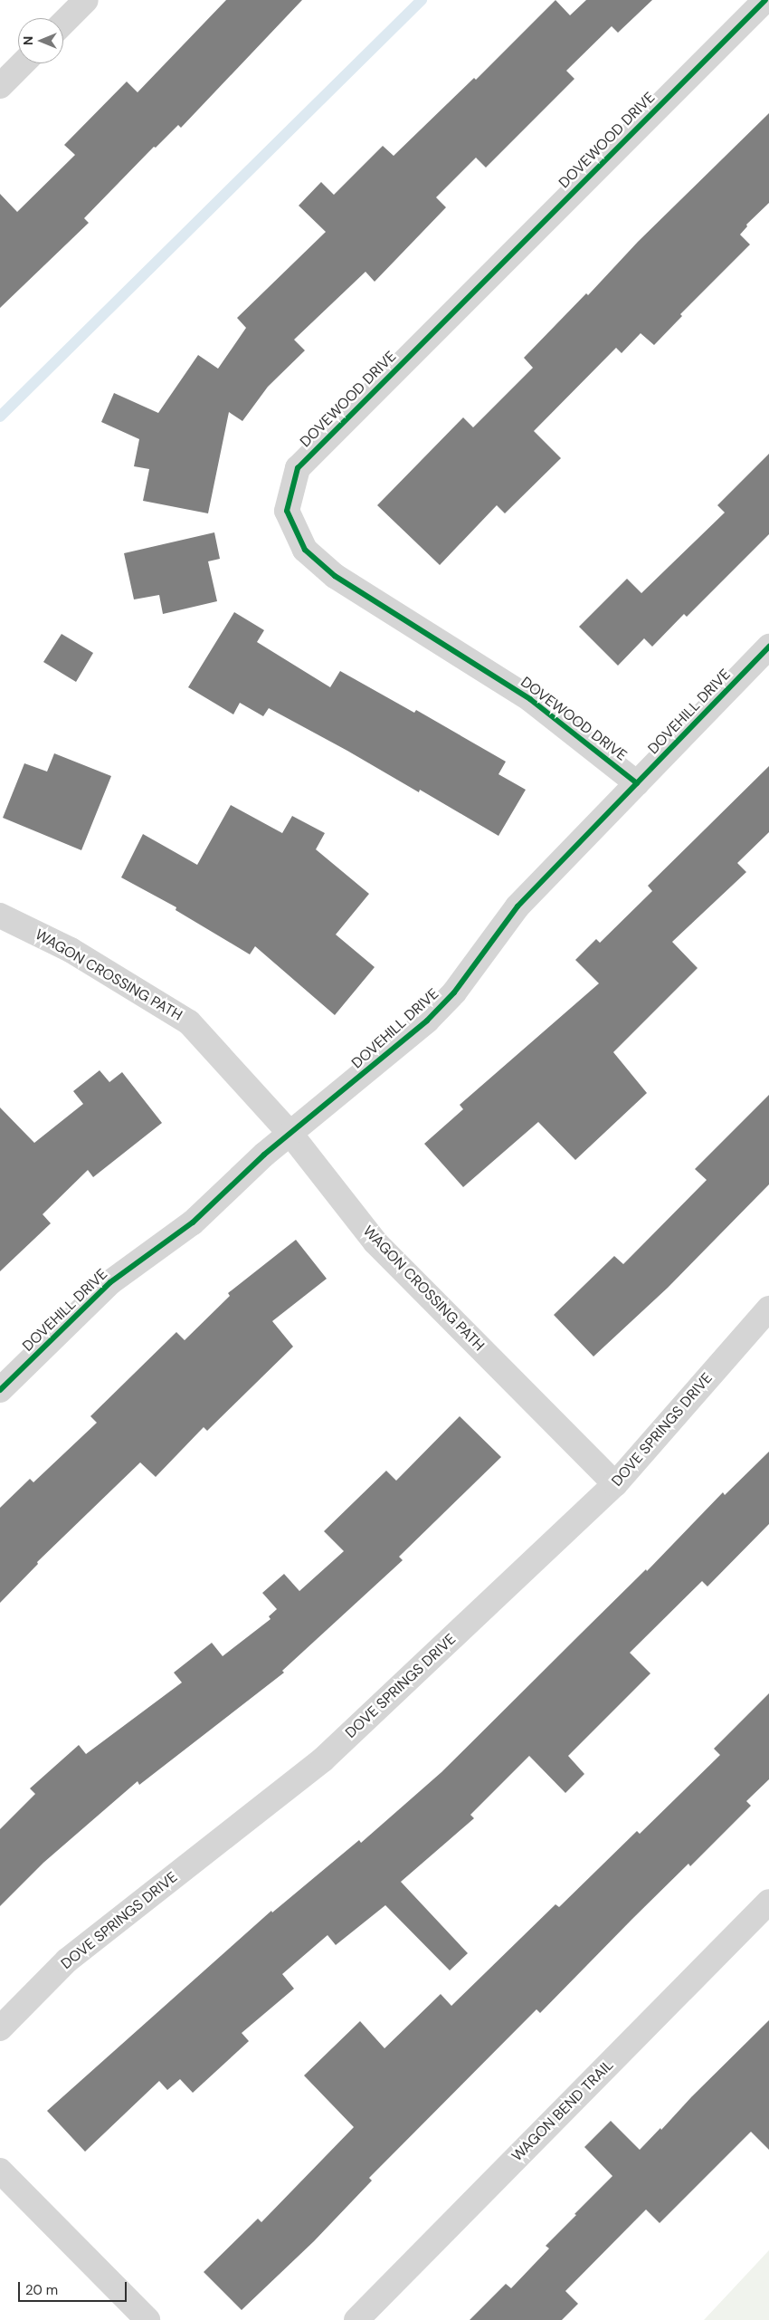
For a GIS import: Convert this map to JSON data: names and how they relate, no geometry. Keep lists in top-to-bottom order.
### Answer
{
  "streets": {
    "street": [
      "DOVEWOOD DRIVE",
      "DOVEHILL DRIVE",
      "WAGON CROSSING PATH",
      "DOVE SPRINGS DRIVE",
      "WAGON BEND TRAIL"
    ]
  },
  "crossings": [
    ["DOVEWOOD DRIVE", "DOVEHILL DRIVE"],
    ["DOVEHILL DRIVE", "WAGON CROSSING PATH"],
    ["WAGON CROSSING PATH", "DOVE SPRINGS DRIVE"]
  ],
  "scale_bar": "20 m",
  "north": "left"
}
